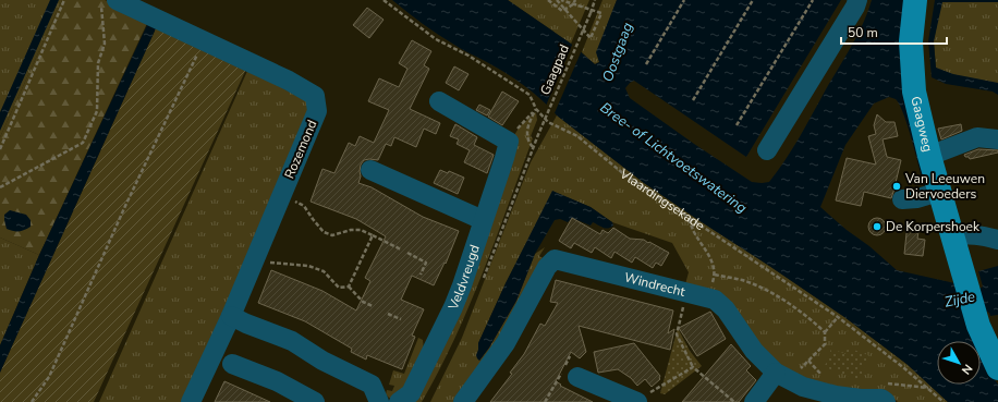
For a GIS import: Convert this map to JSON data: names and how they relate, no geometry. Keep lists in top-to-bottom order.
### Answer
{
  "streets": {
    "main road": ["Gaagweg"],
    "street": ["Rozemond", "Veldvreugd", "Windrecht"],
    "path": ["Gaagpad", "Vlaardingsekade"]
  },
  "crossings": [
    ["Gaagpad", "Vlaardingsekade"]
  ],
  "water": ["Oostgaag", "Bree- of Lichtvoetswatering", "Zijde"],
  "places": ["Van Leeuwen Diervoeders", "De Korpershoek"],
  "scale_bar": "50 m",
  "north": "bottom right"
}
